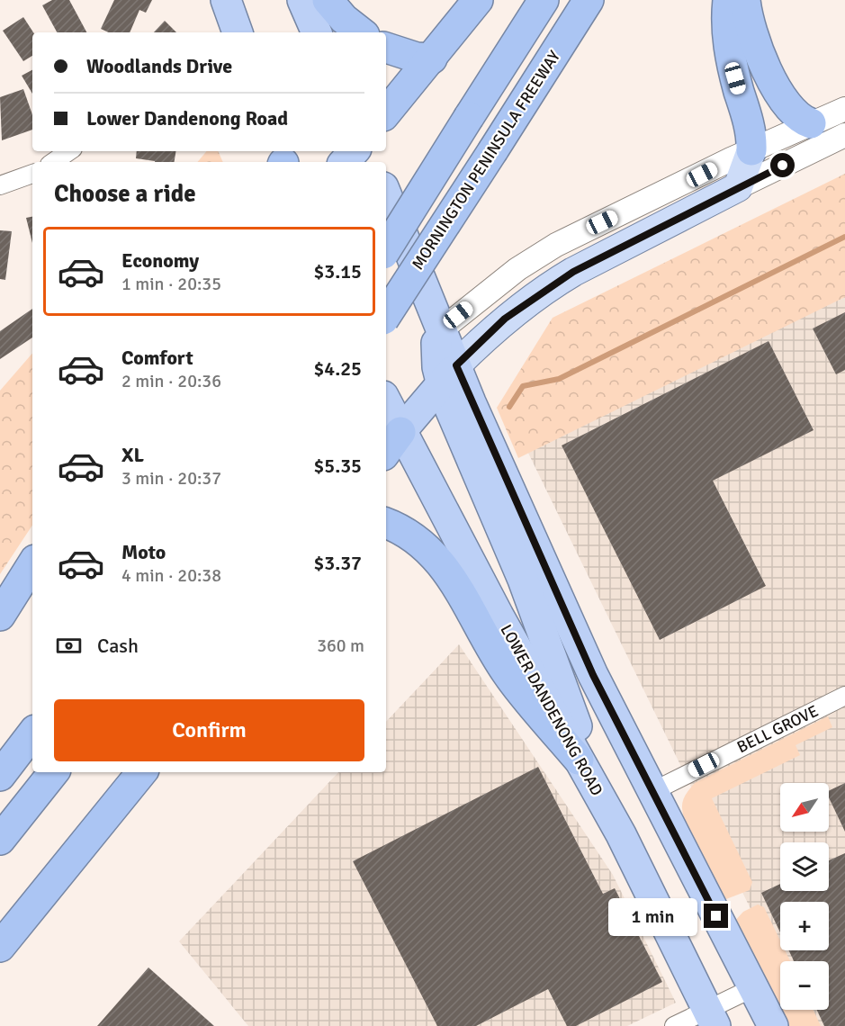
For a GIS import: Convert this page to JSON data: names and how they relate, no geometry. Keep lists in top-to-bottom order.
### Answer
{
  "streets": {
    "highway": ["MORNINGTON PENINSULA FREEWAY", "LOWER DANDENONG ROAD"],
    "street": ["BELL GROVE"]
  },
  "north": "bottom left",
  "page": {
    "banner": ["Woodlands Drive", "Lower Dandenong Road"],
    "heading": "Choose a ride",
    "list": [
      {
        "name": "Economy",
        "note": "1 min · 20:35",
        "value": "$3.15"
      },
      {
        "name": "Comfort",
        "note": "2 min · 20:36",
        "value": "$4.25"
      },
      {
        "name": "XL",
        "note": "3 min · 20:37",
        "value": "$5.35"
      },
      {
        "name": "Moto",
        "note": "4 min · 20:38",
        "value": "$3.37"
      }
    ],
    "pay": ["Cash", "360 m"],
    "buttons": "Confirm",
    "map_buttons": ["+", "−"],
    "bubble": "1 min"
  }
}
